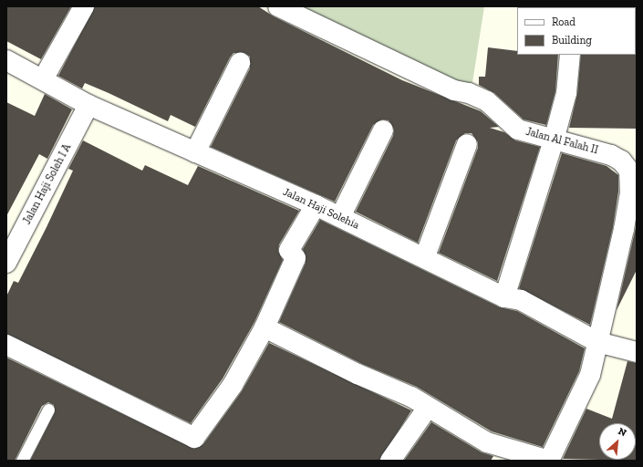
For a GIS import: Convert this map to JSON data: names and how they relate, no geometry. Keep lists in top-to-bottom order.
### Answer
{
  "streets": {
    "street": ["Jalan Al Falah II", "Jalan Haji Soleh I A", "Jalan Haji Solehia"]
  },
  "crossings": [
    ["Jalan Al Falah II", "Jalan Haji Solehia"],
    ["Jalan Haji Soleh I A", "Jalan Haji Solehia"]
  ],
  "legend": ["Road", "Building"],
  "north": "top right"
}
